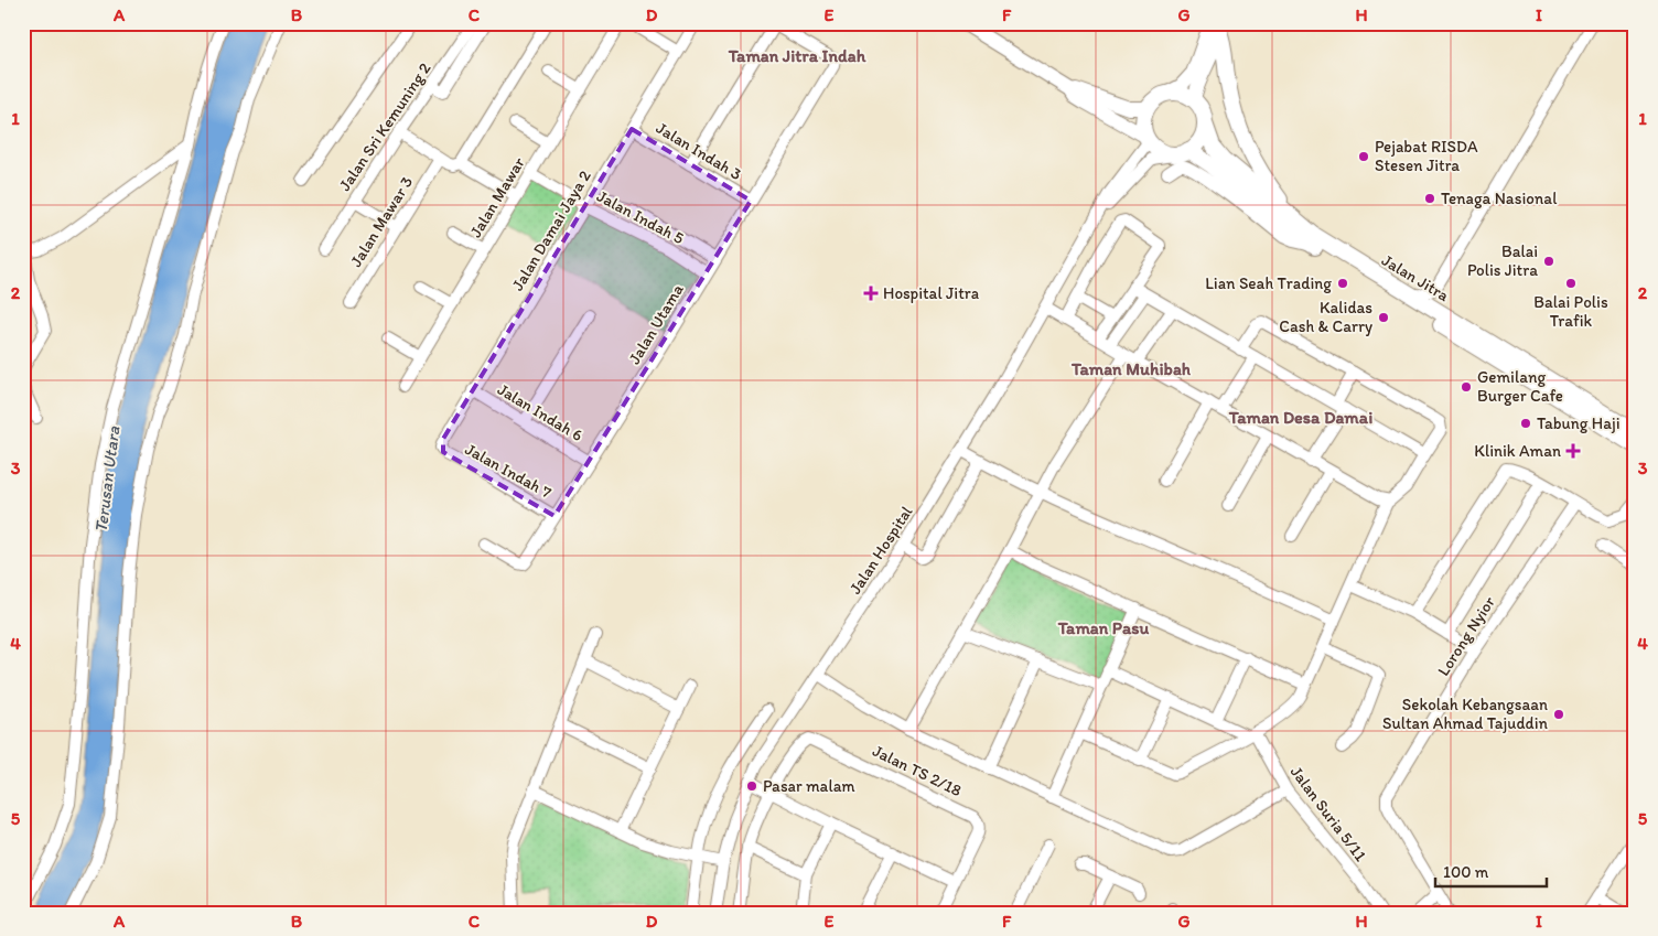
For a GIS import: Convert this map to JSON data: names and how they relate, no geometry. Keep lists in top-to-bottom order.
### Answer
{
  "streets": {
    "highway": ["Jalan Jitra"],
    "street": [
      "Jalan Sri Kemuning 2",
      "Jalan Indah 3",
      "Jalan Mawar",
      "Jalan Indah 5",
      "Jalan Mawar 3",
      "Jalan Damai Jaya 2",
      "Jalan Utama",
      "Jalan Indah 6",
      "Jalan Indah 7",
      "Jalan Hospital",
      "Lorong Nyior",
      "Jalan TS 2/18",
      "Jalan Suria 5/11"
    ]
  },
  "crossings": [
    ["Jalan Indah 3", "Jalan Damai Jaya 2"],
    ["Jalan Indah 3", "Jalan Utama"],
    ["Jalan Mawar", "Jalan Indah 5"],
    ["Jalan Indah 5", "Jalan Damai Jaya 2"],
    ["Jalan Indah 5", "Jalan Utama"],
    ["Jalan Damai Jaya 2", "Jalan Indah 6"],
    ["Jalan Damai Jaya 2", "Jalan Indah 7"],
    ["Jalan Jitra", "Jalan Hospital"],
    ["Jalan Utama", "Jalan Indah 6"],
    ["Jalan Utama", "Jalan Indah 7"]
  ],
  "districts": [
    "Taman Jitra Indah",
    "Taman Muhibah",
    "Taman Desa Damai",
    "Taman Pasu"
  ],
  "water": ["Terusan Utara"],
  "places": {
    "other": [
      "Pejabat RISDA Stesen Jitra",
      "Tenaga Nasional",
      "Balai Polis Jitra",
      "Lian Seah Trading",
      "Balai Polis Trafik",
      "Kalidas Cash & Carry",
      "Gemilang Burger Cafe",
      "Tabung Haji",
      "Sekolah Kebangsaan Sultan Ahmad Tajuddin",
      "Pasar malam"
    ],
    "health": ["Hospital Jitra", "Klinik Aman"]
  },
  "scale_bar": "100 m",
  "grid": {
    "columns": [
      "A",
      "B",
      "C",
      "D",
      "E",
      "F",
      "G",
      "H",
      "I"
    ],
    "rows": [
      "1",
      "2",
      "3",
      "4",
      "5"
    ]
  }
}
